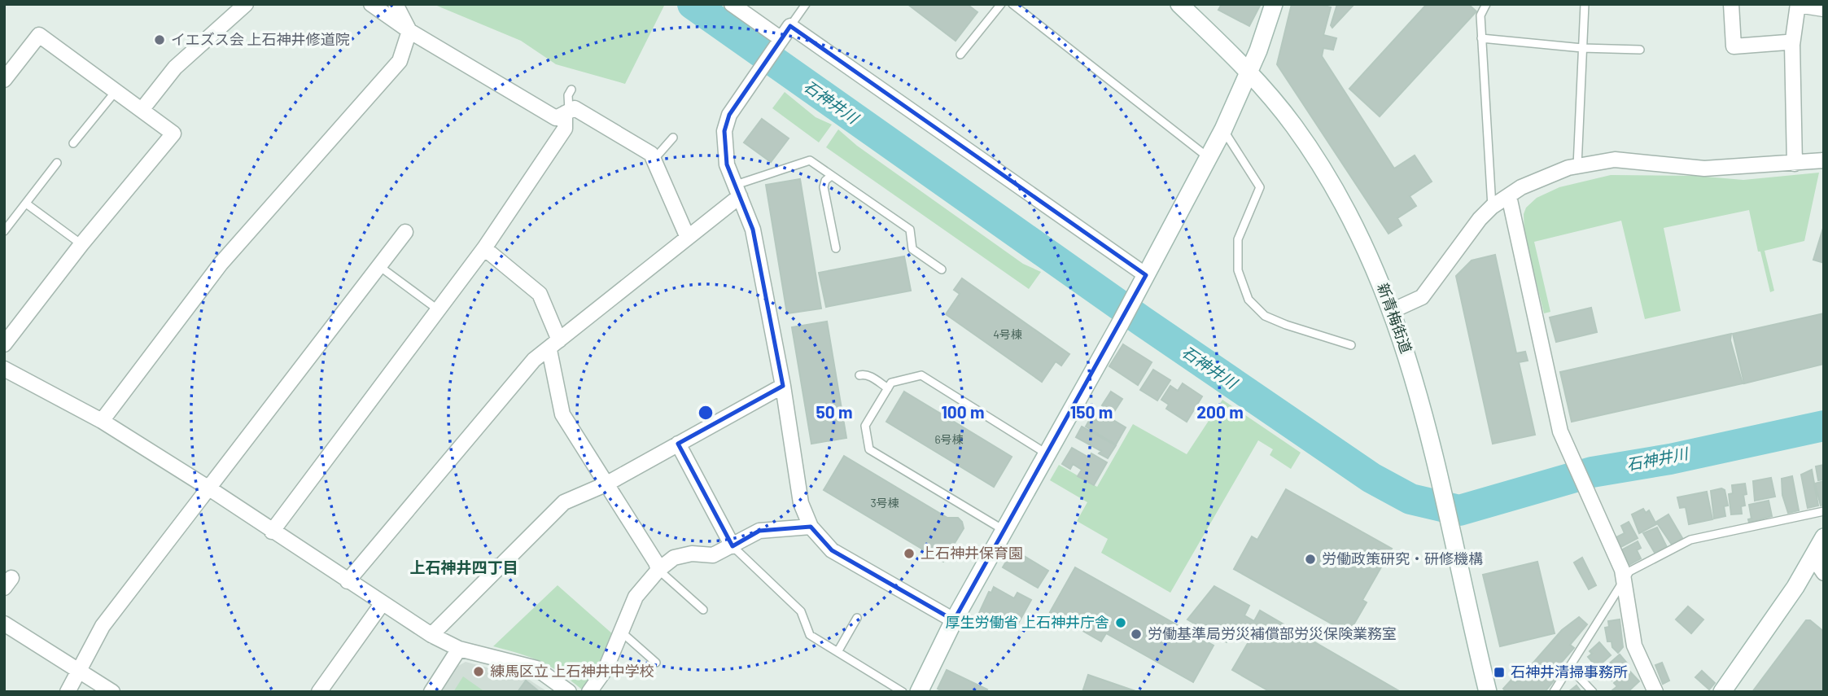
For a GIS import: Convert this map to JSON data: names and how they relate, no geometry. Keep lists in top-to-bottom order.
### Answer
{
  "streets": {
    "street": ["新青梅街道"]
  },
  "districts": ["上石神井四丁目"],
  "water": ["石神井川"],
  "places": {
    "other": [
      "イエズス会 上石神井修道院",
      "上石神井保育園",
      "労働政策研究・研修機構",
      "厚生労働省 上石神井庁舎",
      "労働基準局労災補償部労災保険業務室",
      "練馬区立 上石神井中学校"
    ],
    "transit": ["石神井清掃事務所"]
  },
  "house_numbers": ["4号棟", "6号棟", "3号棟"],
  "rings": [
    "50 m",
    "100 m",
    "150 m",
    "200 m"
  ]
}
